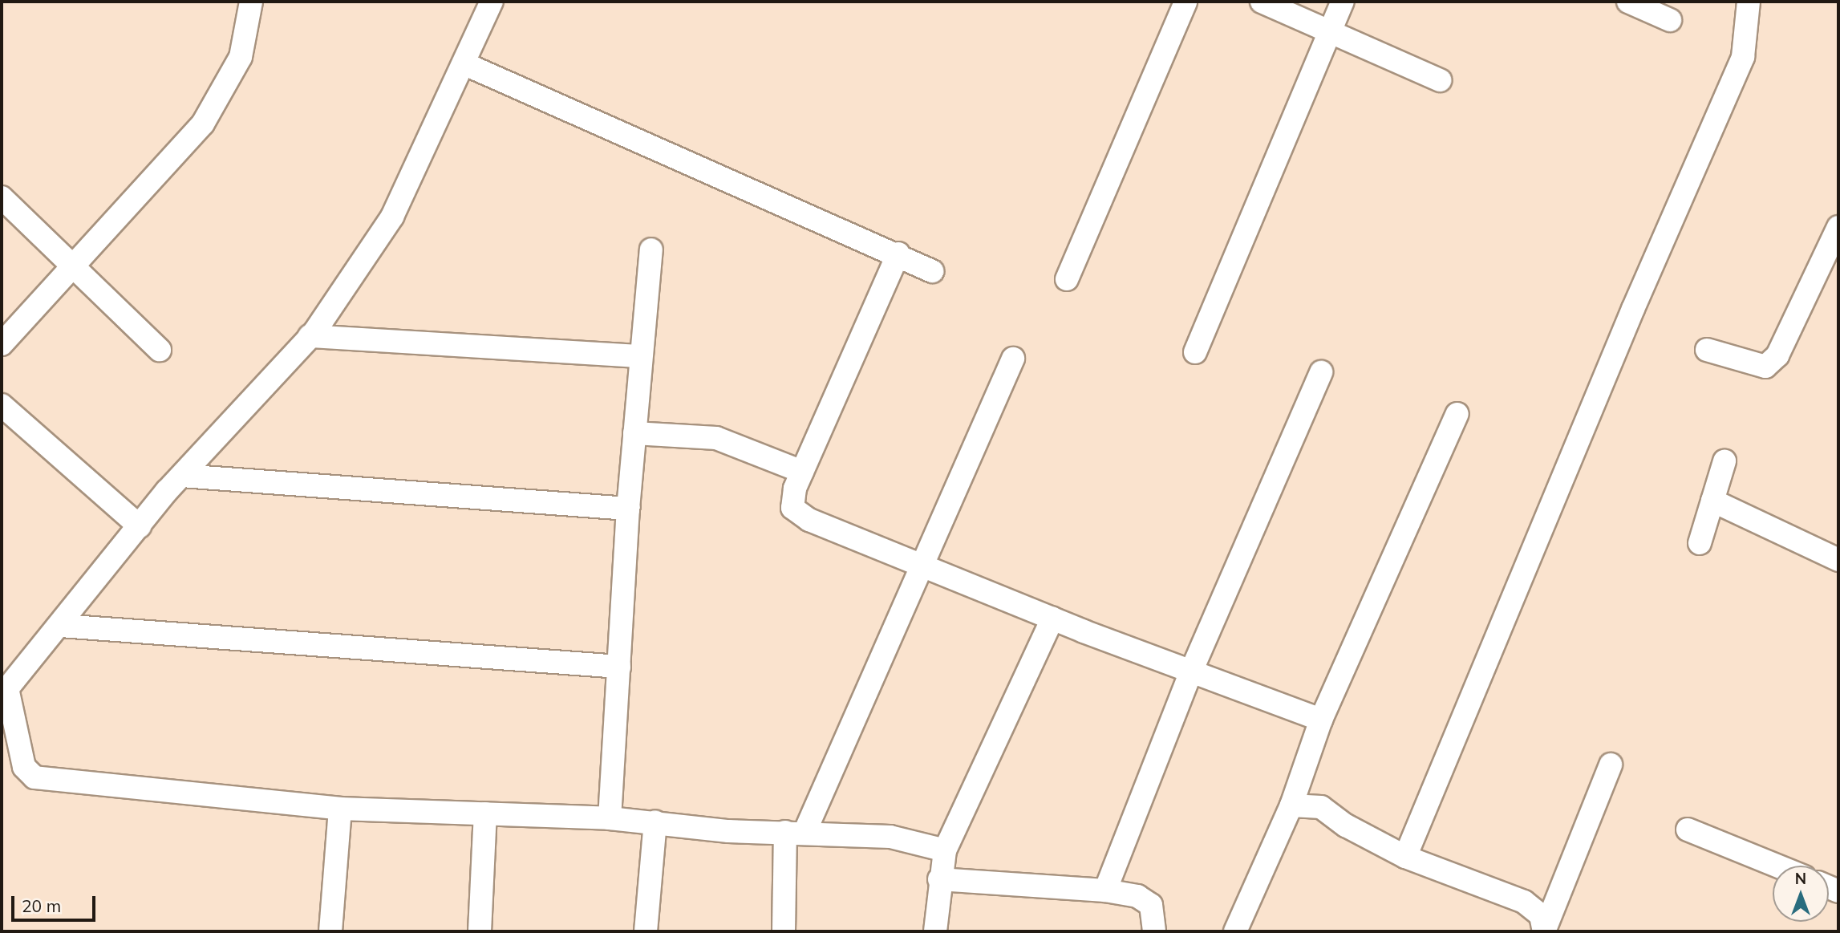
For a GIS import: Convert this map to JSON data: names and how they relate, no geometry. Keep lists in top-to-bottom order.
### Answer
{
  "scale_bar": "20 m",
  "north": "top"
}
